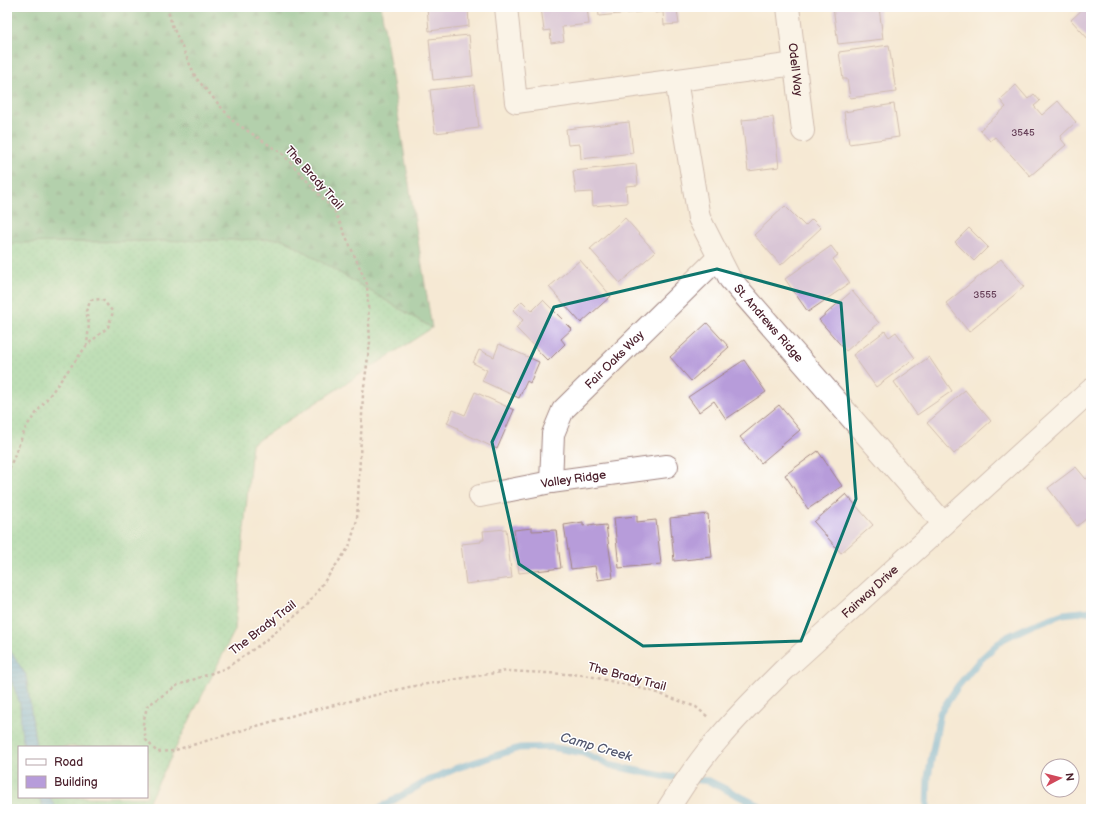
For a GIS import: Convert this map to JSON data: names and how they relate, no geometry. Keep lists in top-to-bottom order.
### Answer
{
  "streets": {
    "street": [
      "Odell Way",
      "St. Andrews Ridge",
      "Fair Oaks Way",
      "Valley Ridge",
      "Fairway Drive"
    ],
    "path": ["The Brady Trail"]
  },
  "crossings": [
    ["The Brady Trail", "Fairway Drive"],
    ["St. Andrews Ridge", "Fair Oaks Way"],
    ["St. Andrews Ridge", "Fairway Drive"],
    ["Fair Oaks Way", "Valley Ridge"]
  ],
  "water": ["Camp Creek"],
  "house_numbers": ["3545", "3555"],
  "legend": ["Road", "Building"],
  "north": "right"
}
